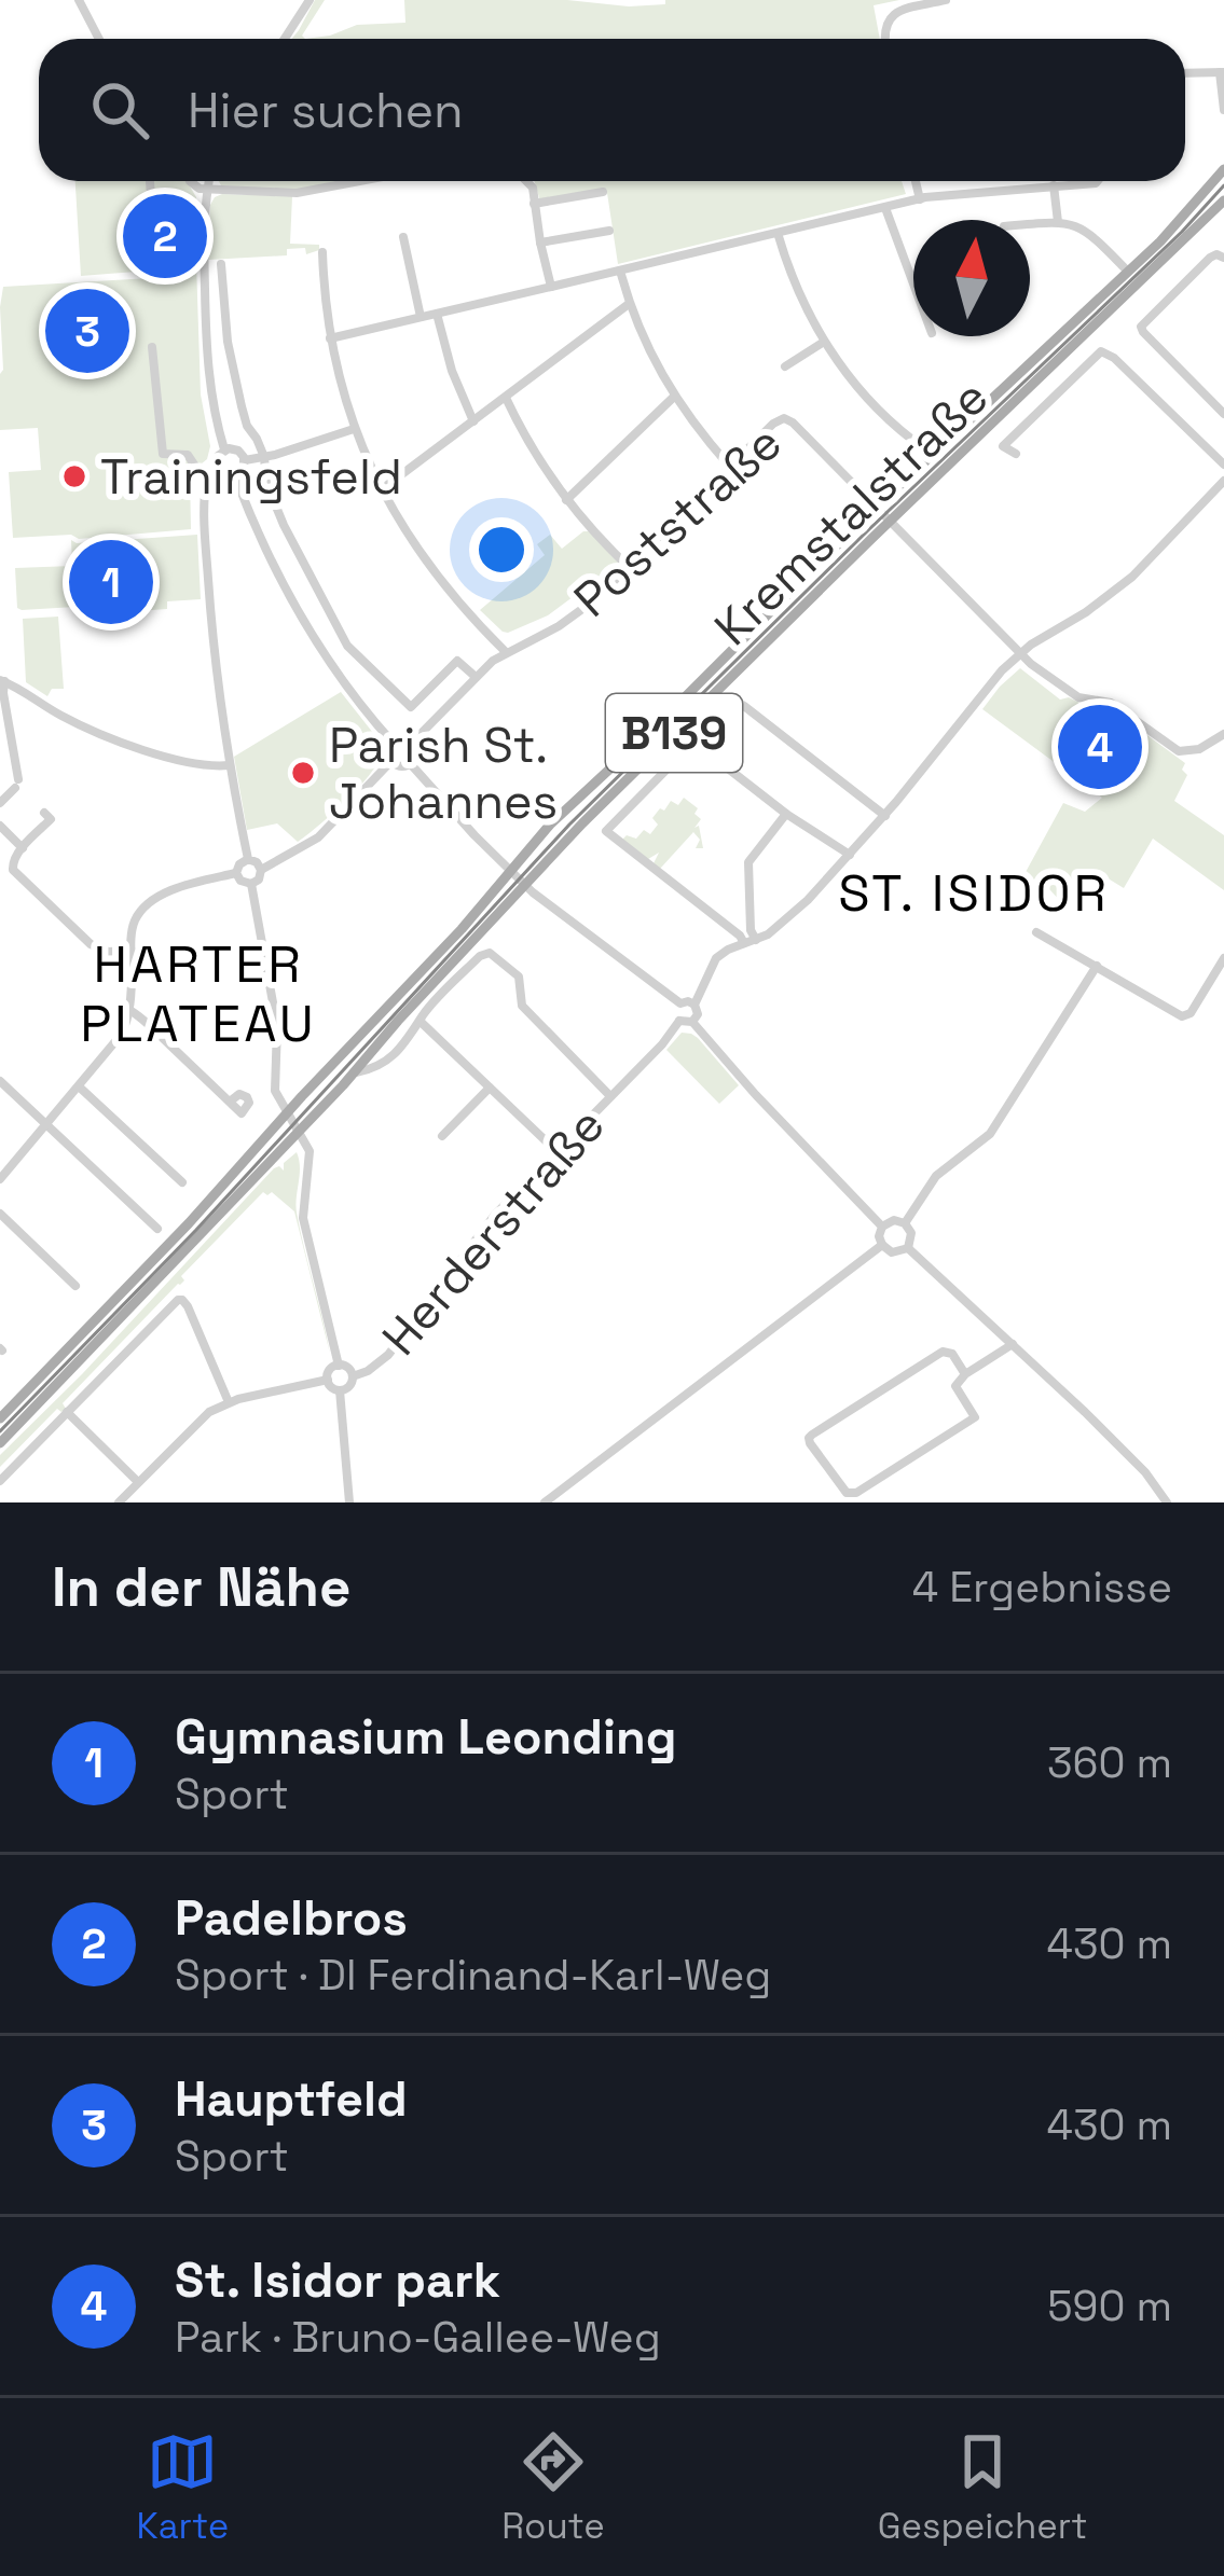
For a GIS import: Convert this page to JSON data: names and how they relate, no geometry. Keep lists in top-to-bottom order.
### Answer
{
  "streets": {
    "main road": ["Kremstalstraße", "B139"],
    "street": ["Poststraße", "Herderstraße"]
  },
  "crossings": [
    ["Kremstalstraße", "Poststraße"],
    ["Kremstalstraße", "B139"]
  ],
  "districts": ["ST. ISIDOR", "HARTER PLATEAU"],
  "places": ["Trainingsfeld", "Parish St. Johannes"],
  "north": "top",
  "page": {
    "search": "Hier suchen",
    "pins": [
      "2",
      "3",
      "1",
      "4"
    ],
    "heading": ["In der Nähe", "4 Ergebnisse"],
    "list": [
      {
        "mark": "1",
        "name": "Gymnasium Leonding",
        "note": "Sport",
        "value": "360 m"
      },
      {
        "mark": "2",
        "name": "Padelbros",
        "note": "Sport · DI Ferdinand-Karl-Weg",
        "value": "430 m"
      },
      {
        "mark": "3",
        "name": "Hauptfeld",
        "note": "Sport",
        "value": "430 m"
      },
      {
        "mark": "4",
        "name": "St. Isidor park",
        "note": "Park · Bruno-Gallee-Weg",
        "value": "590 m"
      }
    ],
    "nav": ["Karte", "Route", "Gespeichert"]
  }
}
